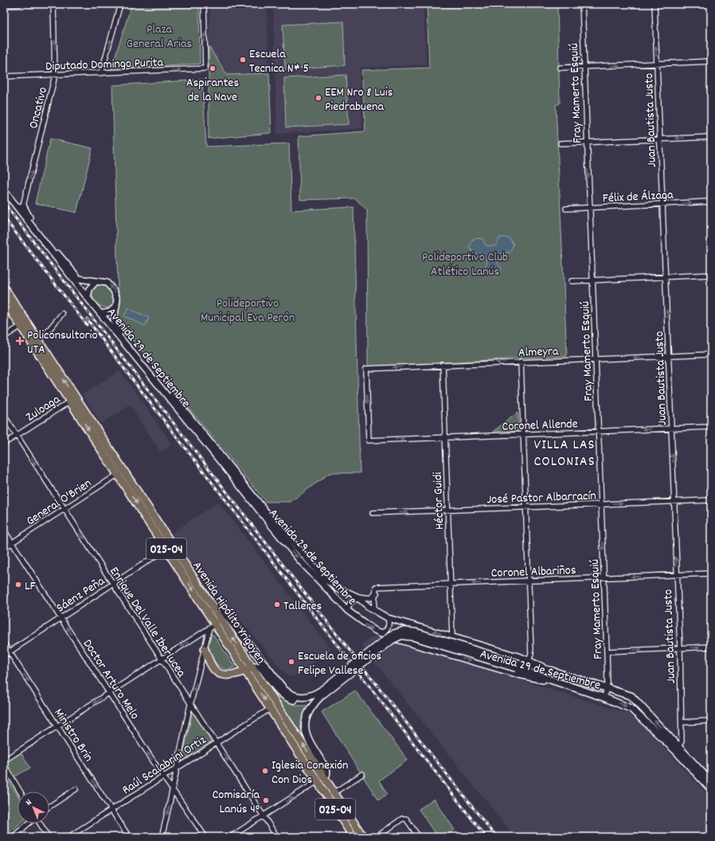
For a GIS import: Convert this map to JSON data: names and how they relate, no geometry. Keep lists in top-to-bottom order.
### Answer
{
  "streets": {
    "main road": ["Avenida 29 de Septiembre", "025-04", "Avenida Hipólito Yrigoyen"],
    "street": [
      "Diputado Domingo Purita",
      "Fray Mamerto Esquiú",
      "Oncativo",
      "Juan Bautista Justo",
      "Félix de Álzaga",
      "Almeyra",
      "Zuloaga",
      "Coronel Allende",
      "José Pastor Albarracín",
      "General O'Brien",
      "Héctor Guidi",
      "Coronel Albariños",
      "Sáenz Peña",
      "Enrique Del Valle Iberlucea",
      "Doctor Arturo Melo",
      "Ministro Brin",
      "Raúl Scalabrini Ortiz"
    ]
  },
  "crossings": [
    ["Diputado Domingo Purita", "Oncativo"],
    ["Fray Mamerto Esquiú", "Félix de Álzaga"],
    ["Fray Mamerto Esquiú", "Almeyra"],
    ["Fray Mamerto Esquiú", "Avenida 29 de Septiembre"],
    ["Fray Mamerto Esquiú", "Coronel Allende"],
    ["Fray Mamerto Esquiú", "José Pastor Albarracín"],
    ["Fray Mamerto Esquiú", "Coronel Albariños"],
    ["Oncativo", "Avenida 29 de Septiembre"],
    ["Juan Bautista Justo", "Félix de Álzaga"],
    ["Juan Bautista Justo", "Almeyra"],
    ["Juan Bautista Justo", "Avenida 29 de Septiembre"],
    ["Juan Bautista Justo", "Coronel Allende"],
    ["Juan Bautista Justo", "José Pastor Albarracín"],
    ["Juan Bautista Justo", "Coronel Albariños"],
    ["Almeyra", "Coronel Allende"],
    ["Almeyra", "Héctor Guidi"],
    ["Avenida 29 de Septiembre", "Héctor Guidi"],
    ["Zuloaga", "Avenida Hipólito Yrigoyen"],
    ["Zuloaga", "Enrique Del Valle Iberlucea"],
    ["Coronel Allende", "Héctor Guidi"],
    ["José Pastor Albarracín", "Héctor Guidi"],
    ["General O'Brien", "Avenida Hipólito Yrigoyen"],
    ["General O'Brien", "Enrique Del Valle Iberlucea"],
    ["General O'Brien", "Doctor Arturo Melo"],
    ["Héctor Guidi", "Coronel Albariños"],
    ["Sáenz Peña", "Avenida Hipólito Yrigoyen"],
    ["Sáenz Peña", "Enrique Del Valle Iberlucea"],
    ["Sáenz Peña", "Doctor Arturo Melo"],
    ["Sáenz Peña", "Ministro Brin"],
    ["Avenida Hipólito Yrigoyen", "Raúl Scalabrini Ortiz"],
    ["Enrique Del Valle Iberlucea", "Raúl Scalabrini Ortiz"],
    ["Doctor Arturo Melo", "Raúl Scalabrini Ortiz"],
    ["Ministro Brin", "Raúl Scalabrini Ortiz"]
  ],
  "one_way": [
    "Oncativo",
    "Juan Bautista Justo",
    "Almeyra",
    "José Pastor Albarracín",
    "Coronel Albariños",
    "Enrique Del Valle Iberlucea",
    "Doctor Arturo Melo",
    "Ministro Brin"
  ],
  "districts": ["VILLA LAS COLONIAS"],
  "parks": ["Plaza General Arias", "Polideportivo Club Atlético Lanús", "Polideportivo Municipal Eva Perón"],
  "places": {
    "other": [
      "Escuela Tecnica N* 5",
      "Aspirantes de la Nave",
      "EEM Nro 8 Luis Piedrabuena",
      "LF",
      "Talleres",
      "Escuela de oficios Felipe Vallese",
      "Iglesia Conexión Con Dios",
      "Comisaría Lanús 4°"
    ],
    "health": ["Policonsultorio UTA"]
  },
  "north": "top left"
}
